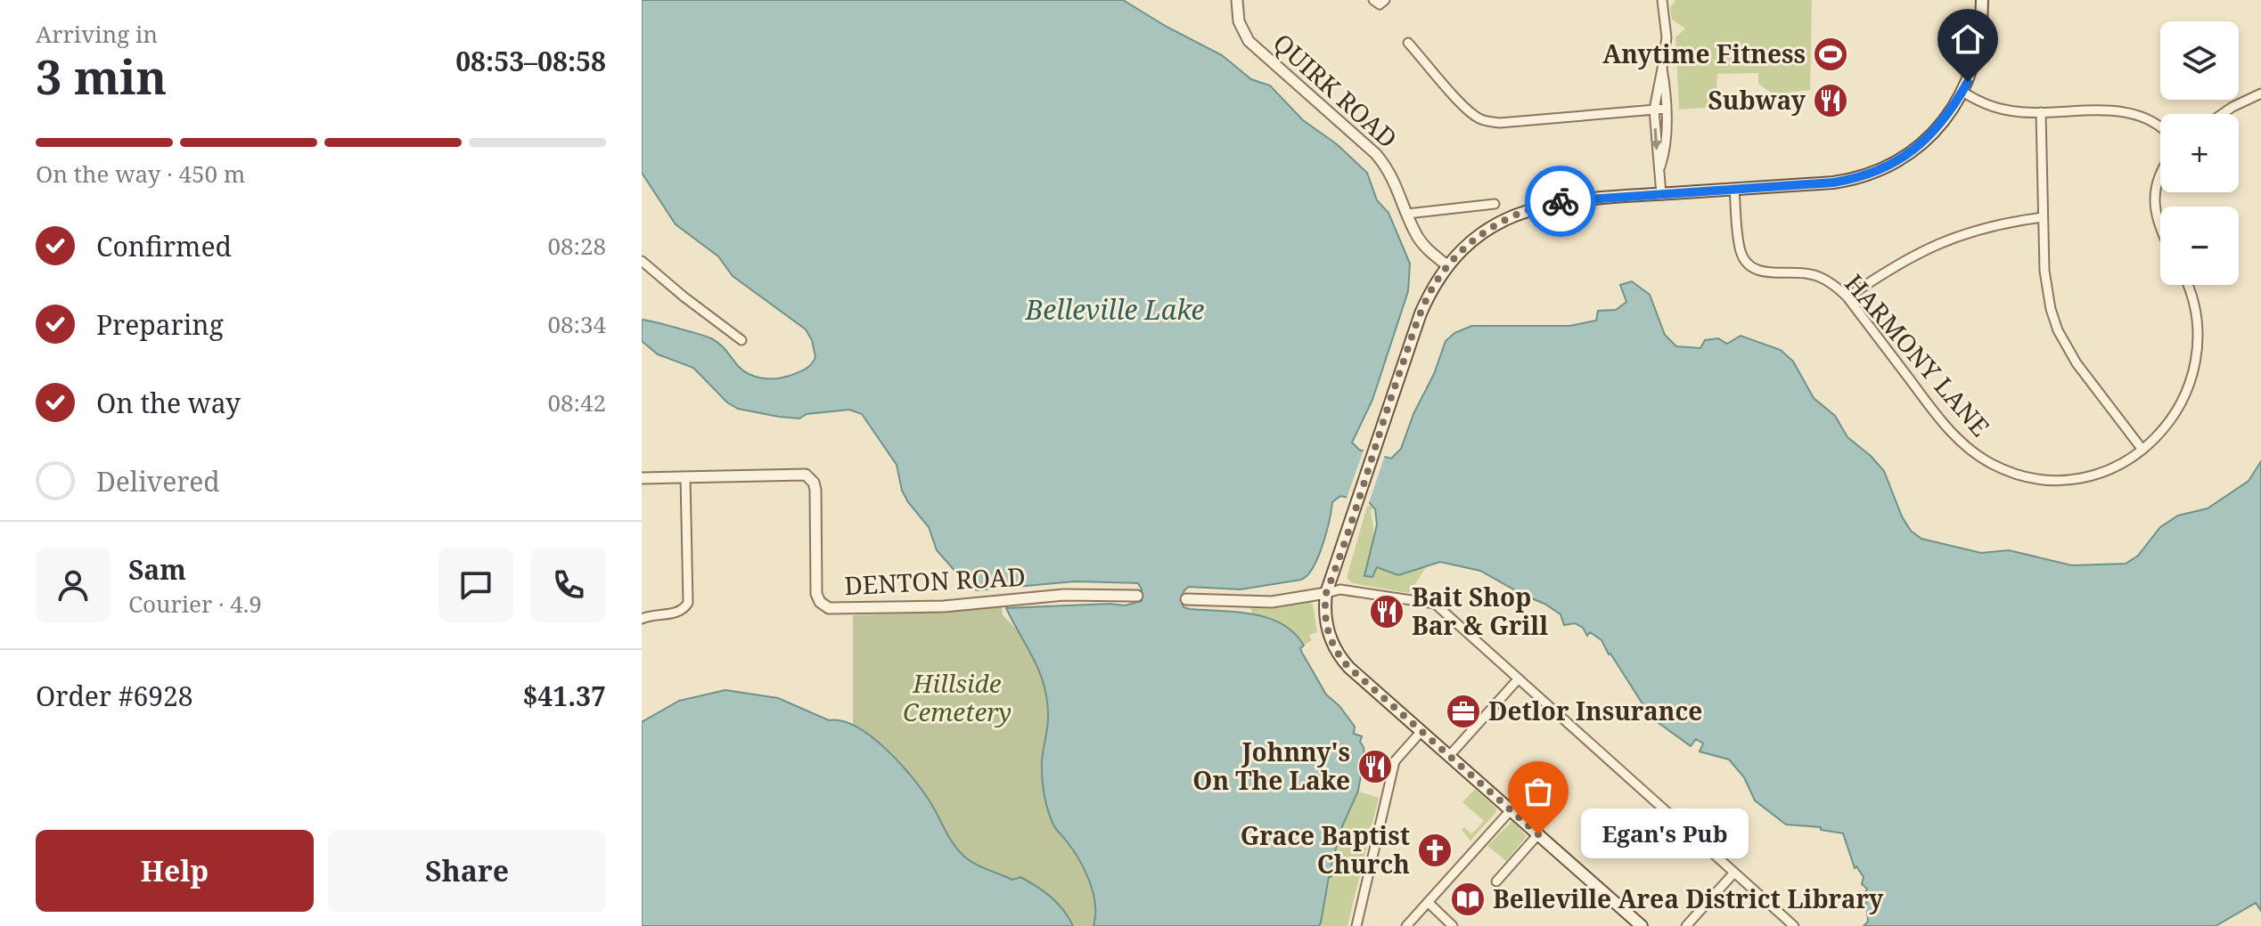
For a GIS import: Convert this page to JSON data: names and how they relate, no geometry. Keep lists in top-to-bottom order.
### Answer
{
  "streets": {
    "street": ["QUIRK ROAD", "HARMONY LANE", "DENTON ROAD"]
  },
  "water": ["Belleville Lake"],
  "parks": ["Hillside Cemetery"],
  "places": {
    "sports": ["Anytime Fitness"],
    "restaurant": ["Subway", "Bait Shop Bar & Grill", "Johnny's On The Lake"],
    "office": ["Detlor Insurance"],
    "other": ["Egan's Pub"],
    "church": ["Grace Baptist Church"],
    "library": ["Belleville Area District Library"]
  },
  "page": {
    "heading": ["3 min", "Arriving in", "08:53–08:58"],
    "panel": [
      "Sam",
      "Courier · 4.9",
      "Order #6928",
      "$41.37"
    ],
    "map_buttons": ["+", "−"],
    "bar": "On the way · 450 m",
    "list": [
      ["Confirmed", "08:28"],
      ["Preparing", "08:34"],
      ["On the way", "08:42"],
      "Delivered"
    ],
    "bubble": "Egan's Pub",
    "buttons": ["Help", "Share"]
  }
}
